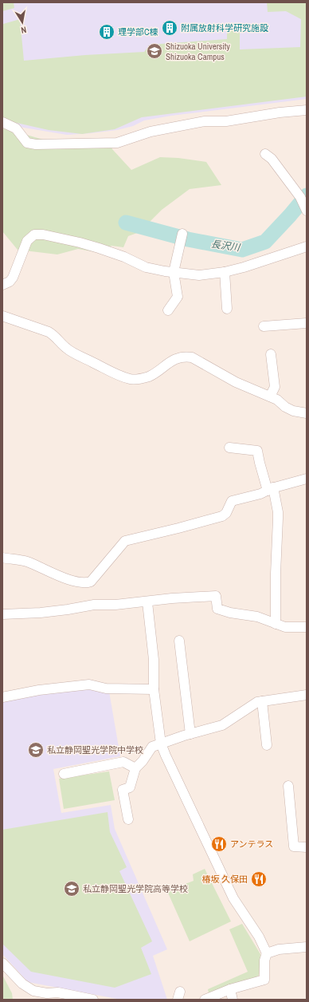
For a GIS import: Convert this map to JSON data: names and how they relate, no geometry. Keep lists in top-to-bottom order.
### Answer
{
  "water": ["長沢川"],
  "places": {
    "building": ["附属放射科学研究施設", "理学部C棟"],
    "school or university": ["Shizuoka University Shizuoka Campus", "私立静岡聖光学院中学校", "私立静岡聖光学院高等学校"],
    "restaurant": ["アンテラス", "椿坂 久保田"]
  },
  "north": "bottom"
}
